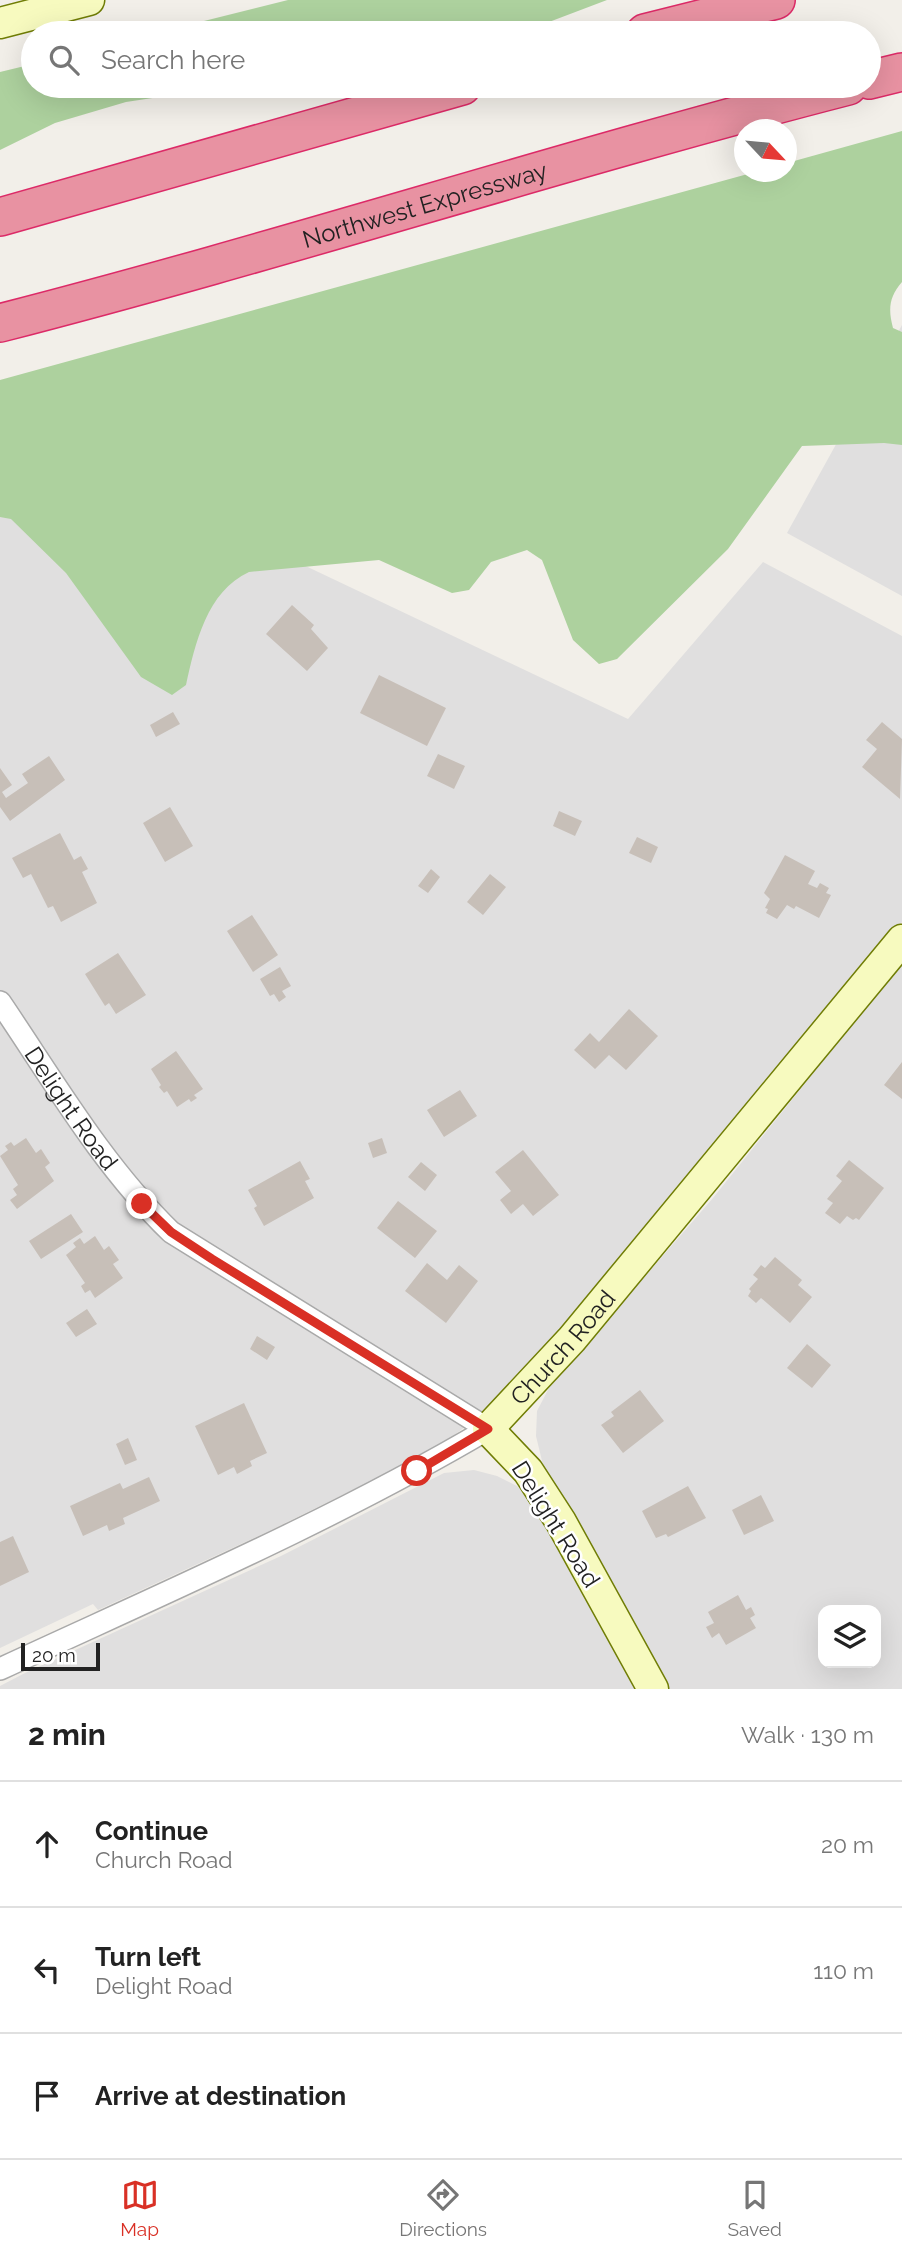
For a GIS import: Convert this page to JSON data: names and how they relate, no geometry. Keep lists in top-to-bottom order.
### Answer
{
  "streets": {
    "highway": ["Northwest Expressway"],
    "street": ["Delight Road", "Church Road"]
  },
  "crossings": [
    ["Delight Road", "Church Road"]
  ],
  "scale_bar": "20 m",
  "north": "bottom right",
  "page": {
    "search": "Search here",
    "scale": "20 m",
    "heading": ["2 min", "Walk · 130 m"],
    "list": [
      ["Continue", "Church Road", "20 m"],
      ["Turn left", "Delight Road", "110 m"],
      "Arrive at destination"
    ],
    "nav": ["Map", "Directions", "Saved"]
  }
}
